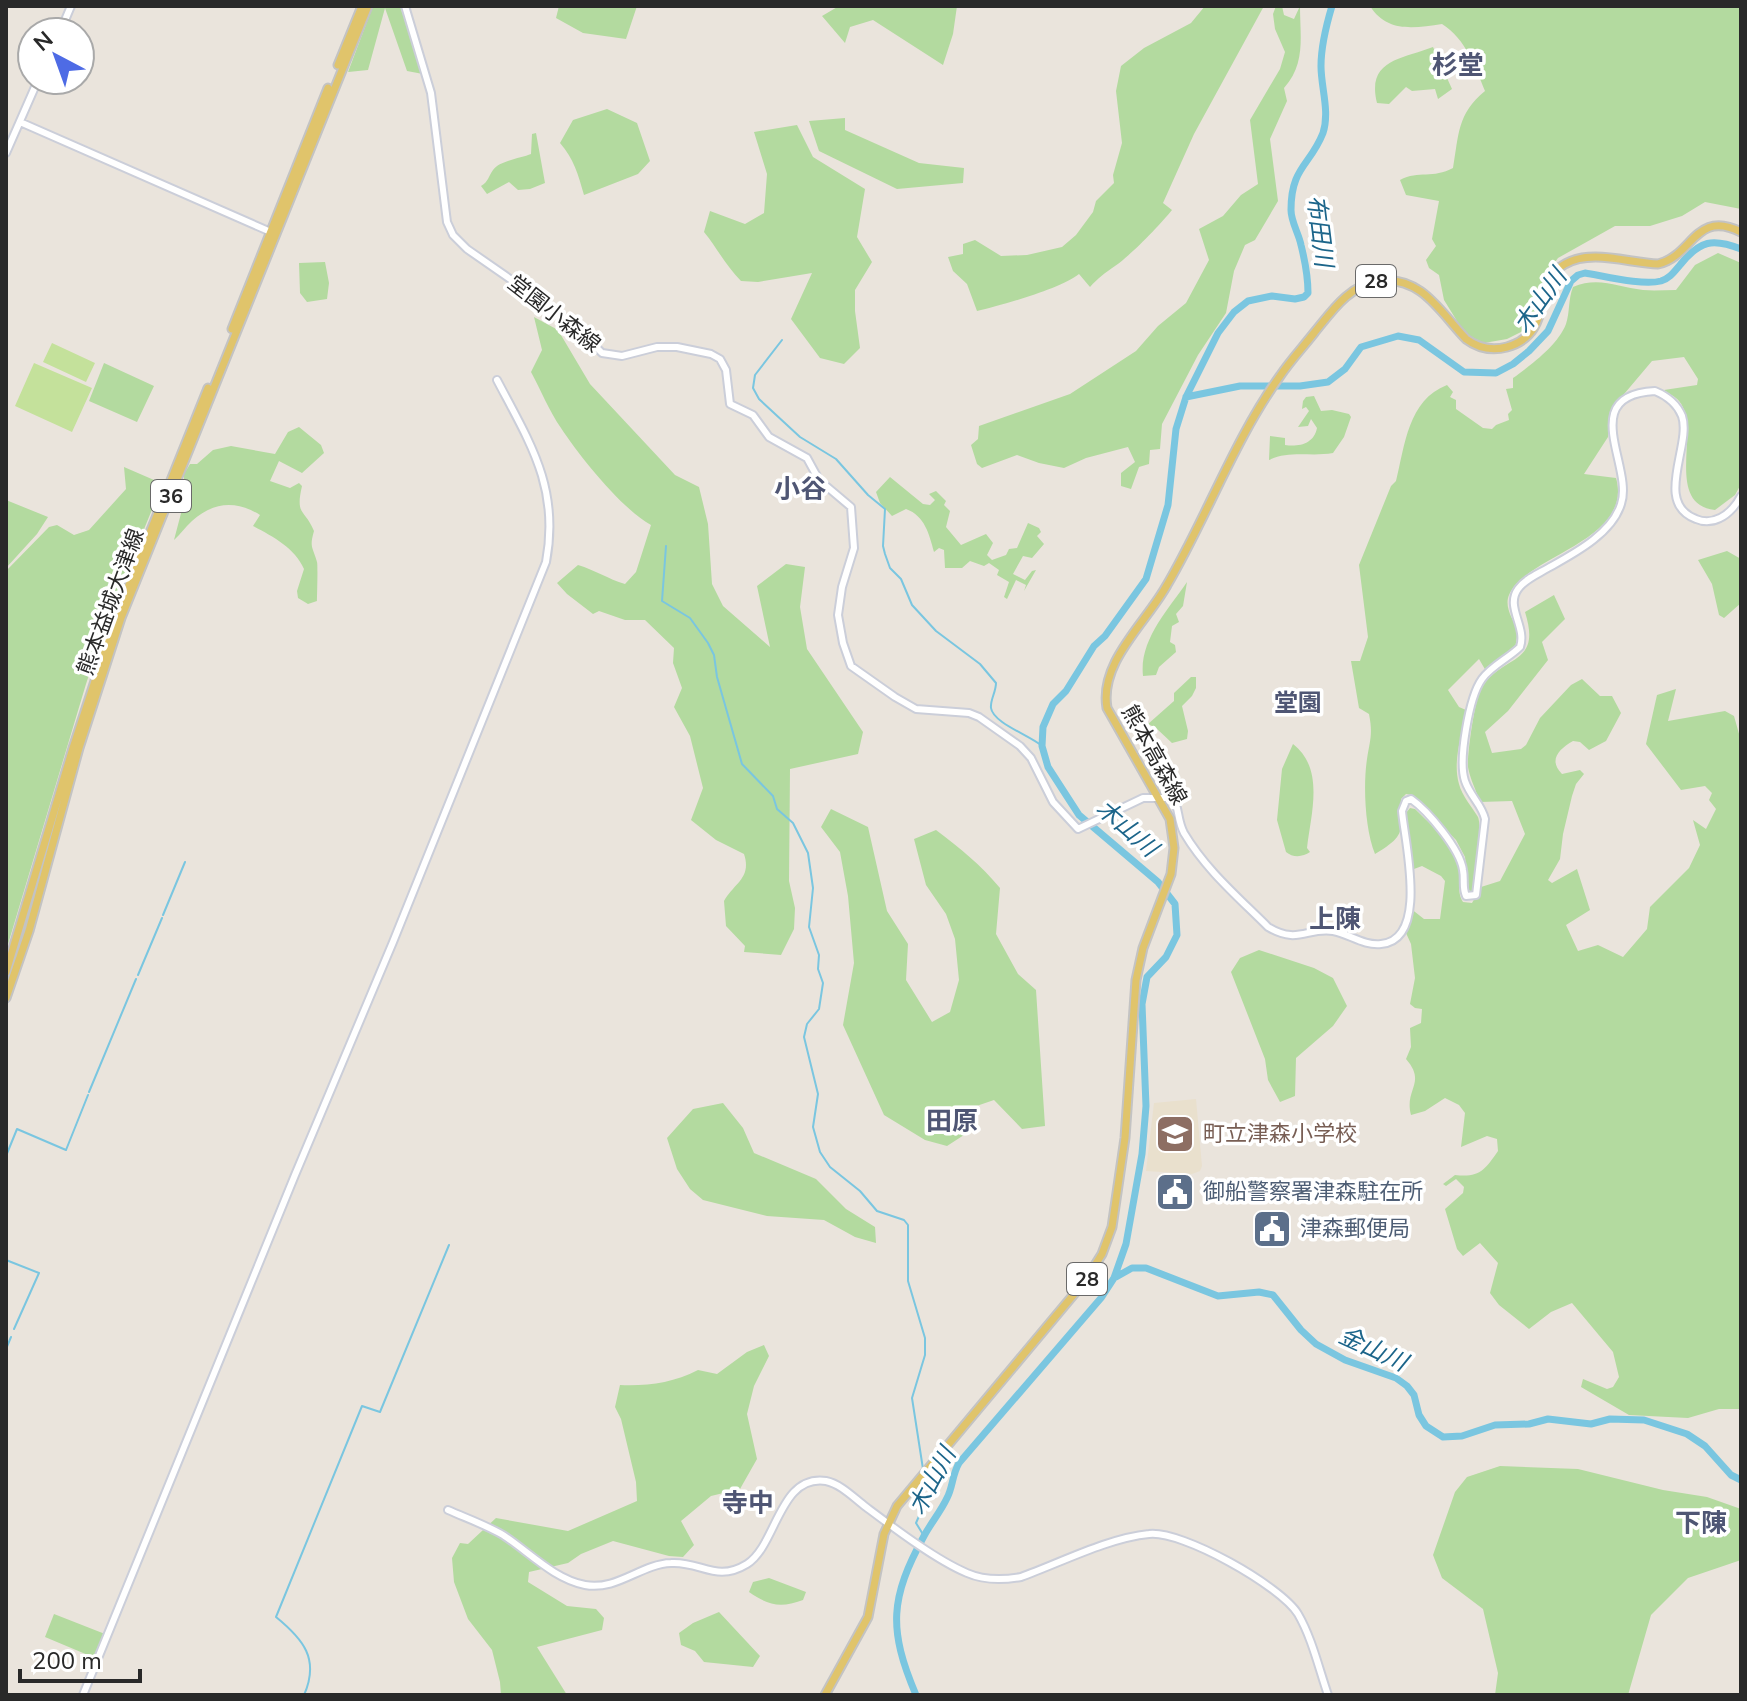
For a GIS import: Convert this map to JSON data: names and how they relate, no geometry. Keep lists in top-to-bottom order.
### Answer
{
  "streets": {
    "main road": [
      "28",
      "36",
      "熊本益城大津線",
      "熊本高森線"
    ],
    "street": ["堂園小森線"]
  },
  "crossings": [
    ["堂園小森線", "熊本高森線"]
  ],
  "districts": [
    "杉堂",
    "小谷",
    "堂園",
    "上陳",
    "田原",
    "寺中",
    "下陳"
  ],
  "water": ["布田川", "木山川", "金山川"],
  "places": {
    "school or university": ["町立津森小学校"],
    "public building": ["御船警察署津森駐在所", "津森郵便局"]
  },
  "scale_bar": "200 m",
  "north": "top left"
}
